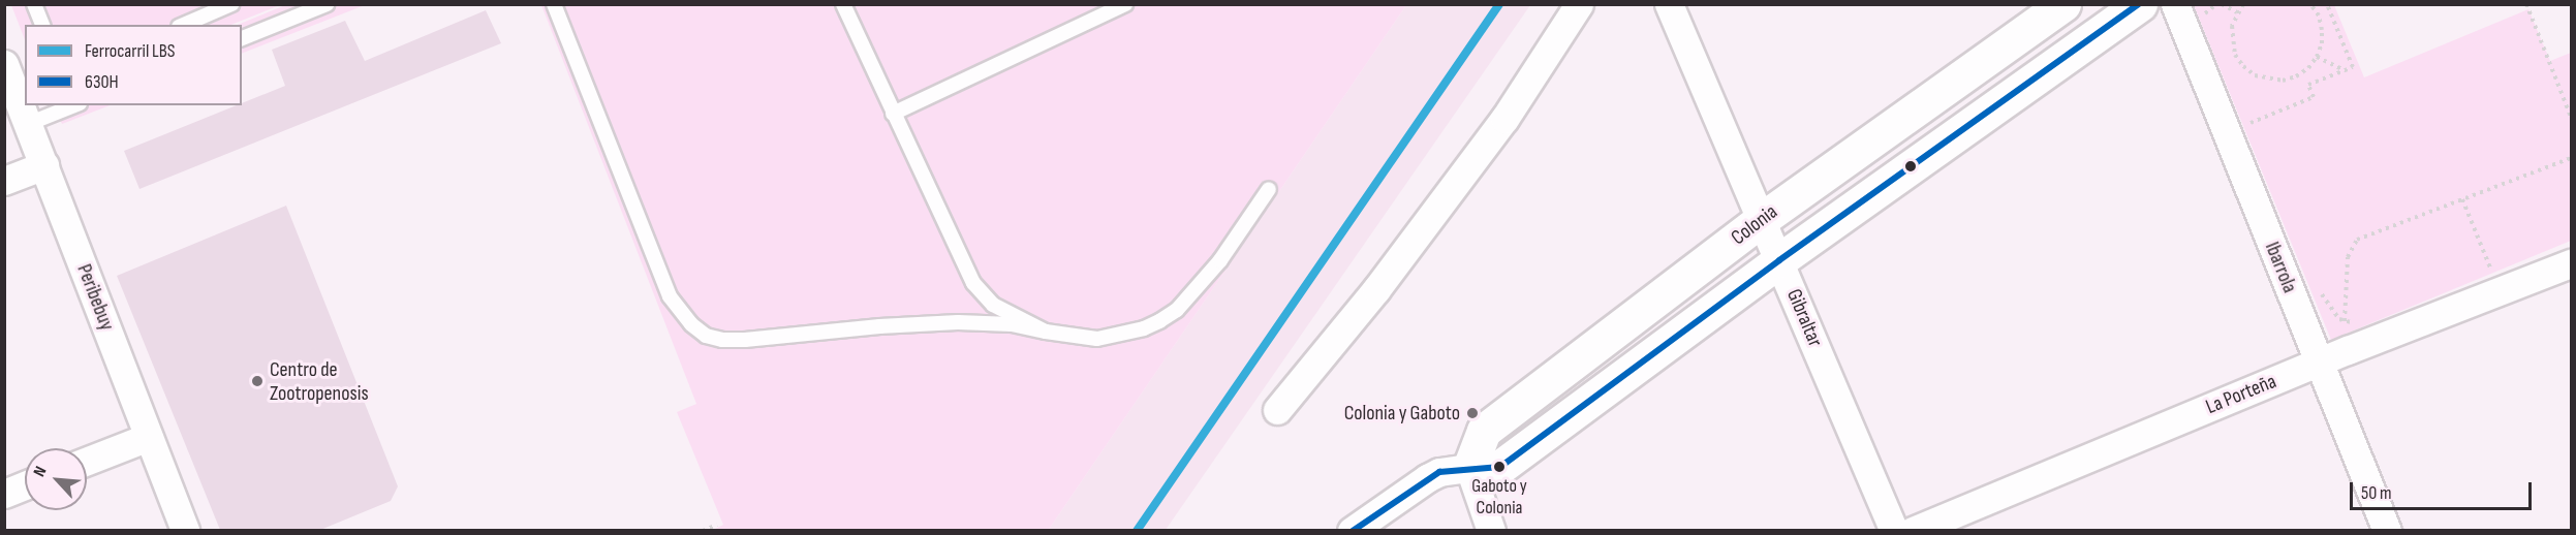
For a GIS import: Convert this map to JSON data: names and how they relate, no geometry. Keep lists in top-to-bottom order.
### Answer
{
  "streets": {
    "street": [
      "Colonia",
      "Ibarrola",
      "Peribebuy",
      "Gibraltar",
      "La Porteña"
    ]
  },
  "crossings": [
    ["Colonia", "Gibraltar"],
    ["Ibarrola", "La Porteña"]
  ],
  "places": ["Centro de Zootropenosis", "Colonia y Gaboto", "Gaboto y Colonia"],
  "lines": ["rail line LBS", "transit line 630H"],
  "legend": ["Ferrocarril LBS", "630H"],
  "scale_bar": "50 m",
  "north": "top left"
}
